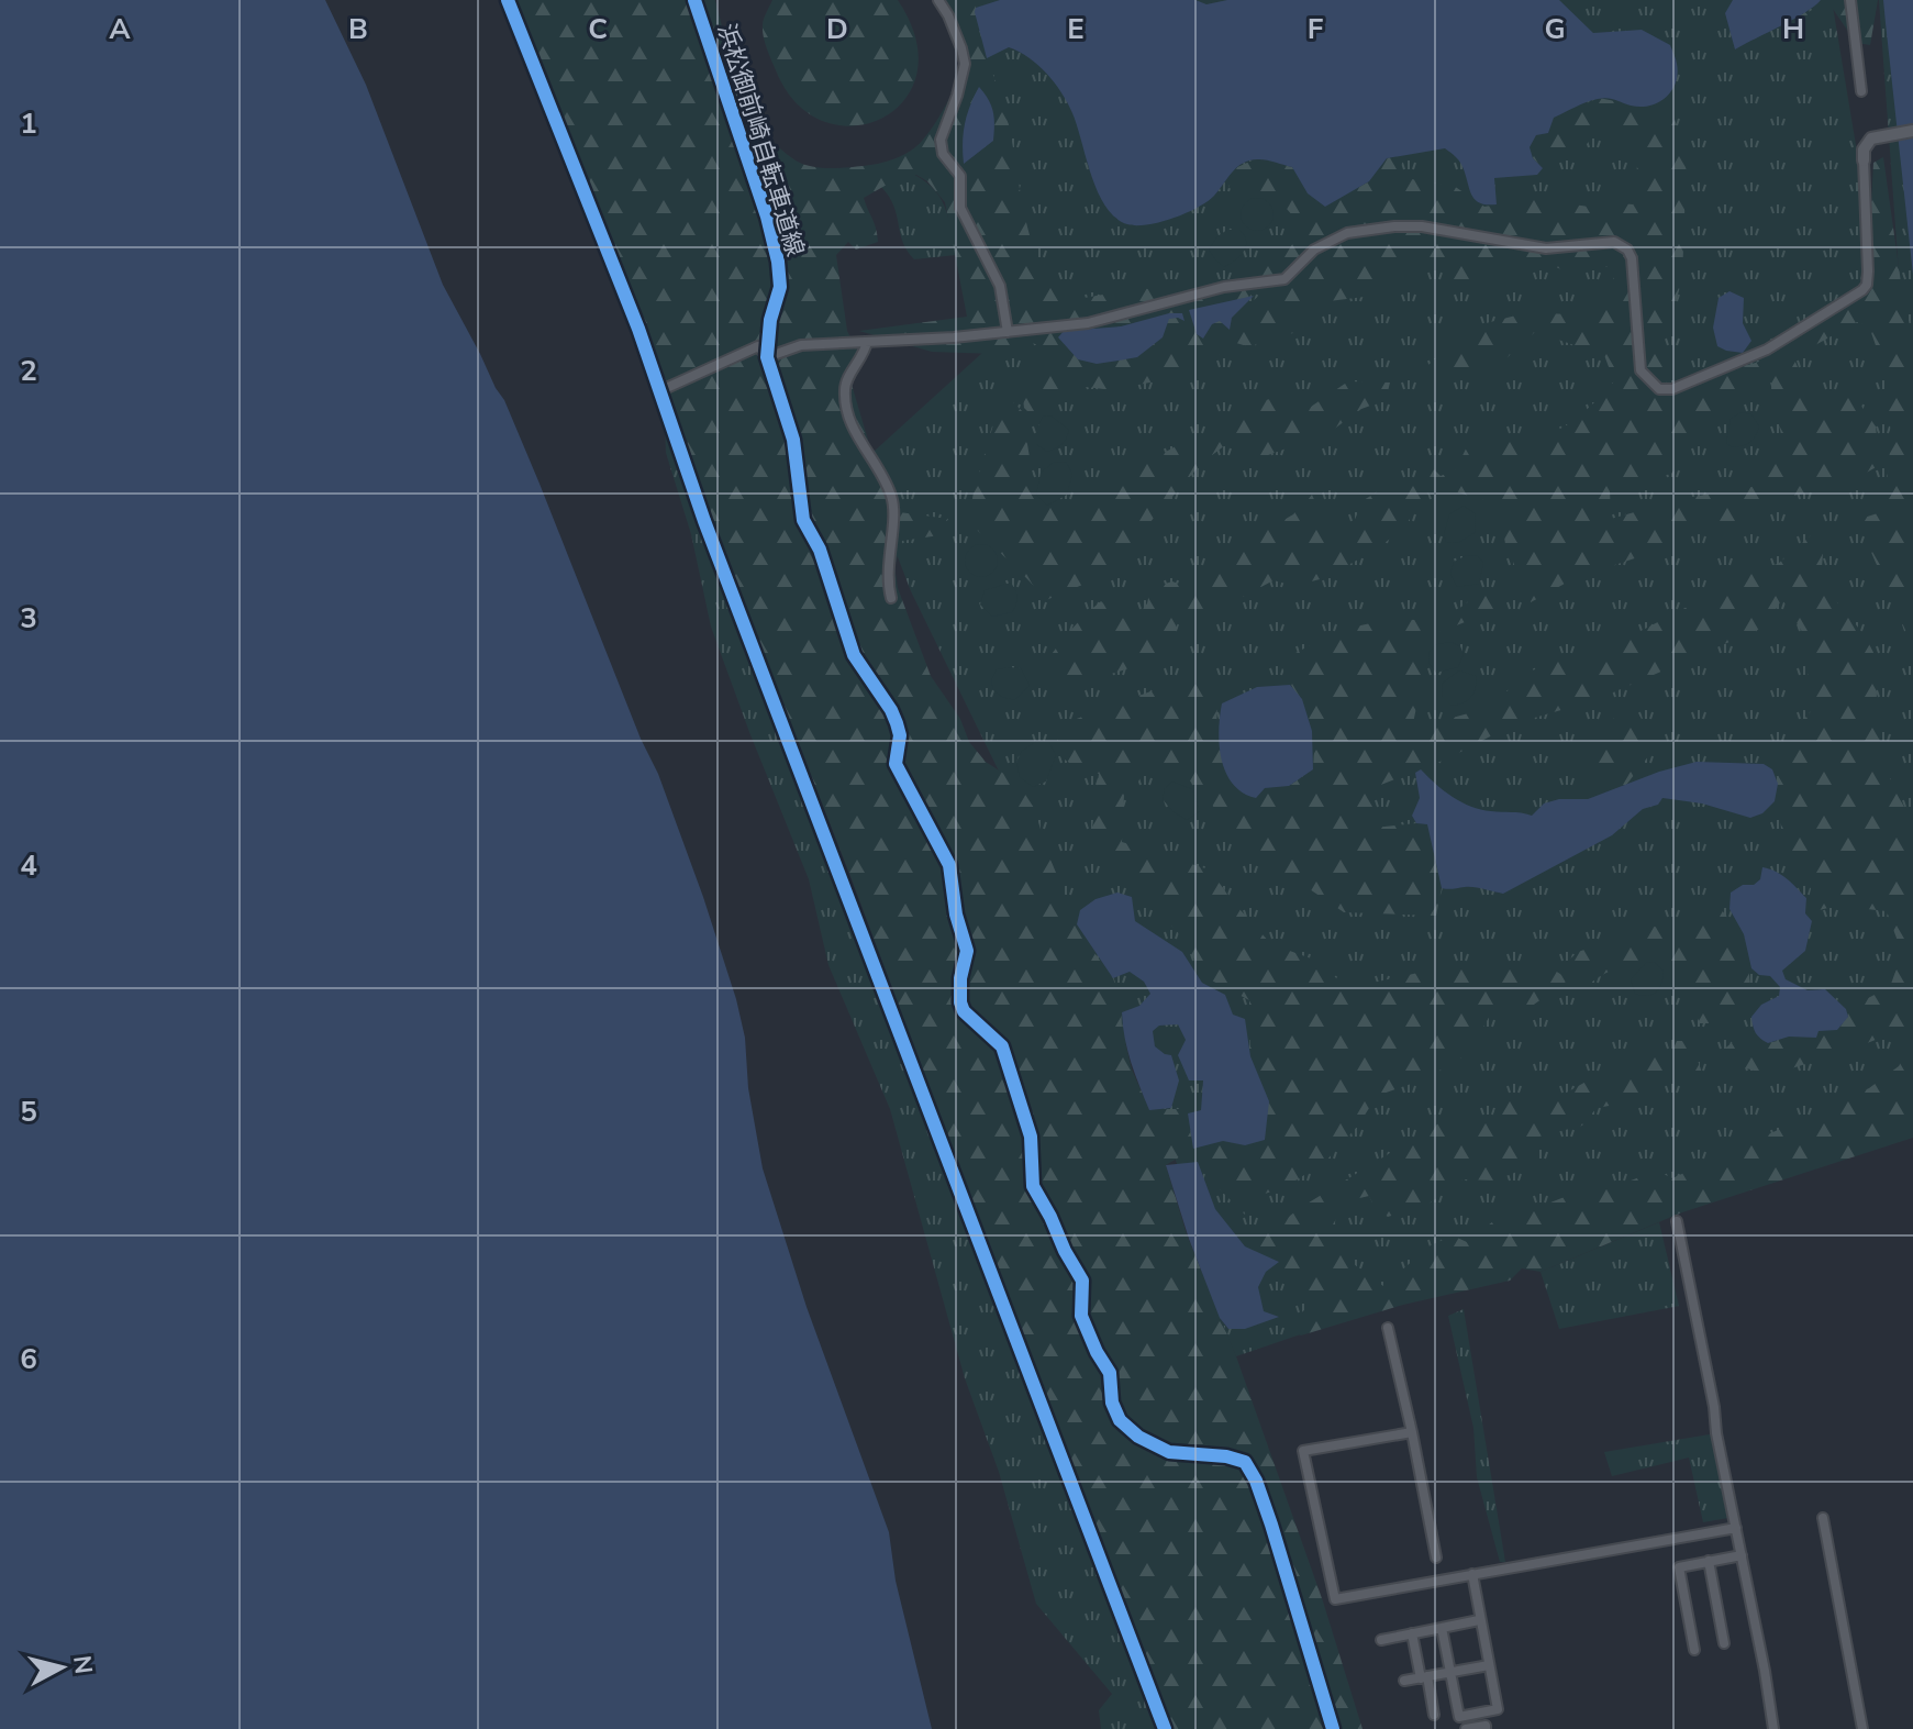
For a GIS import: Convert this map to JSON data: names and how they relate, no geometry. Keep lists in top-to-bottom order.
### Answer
{
  "streets": {
    "cycle path": ["浜松御前崎自転車道線"]
  },
  "north": "right",
  "grid": {
    "columns": [
      "A",
      "B",
      "C",
      "D",
      "E",
      "F",
      "G",
      "H"
    ],
    "rows": [
      "1",
      "2",
      "3",
      "4",
      "5",
      "6"
    ]
  }
}
